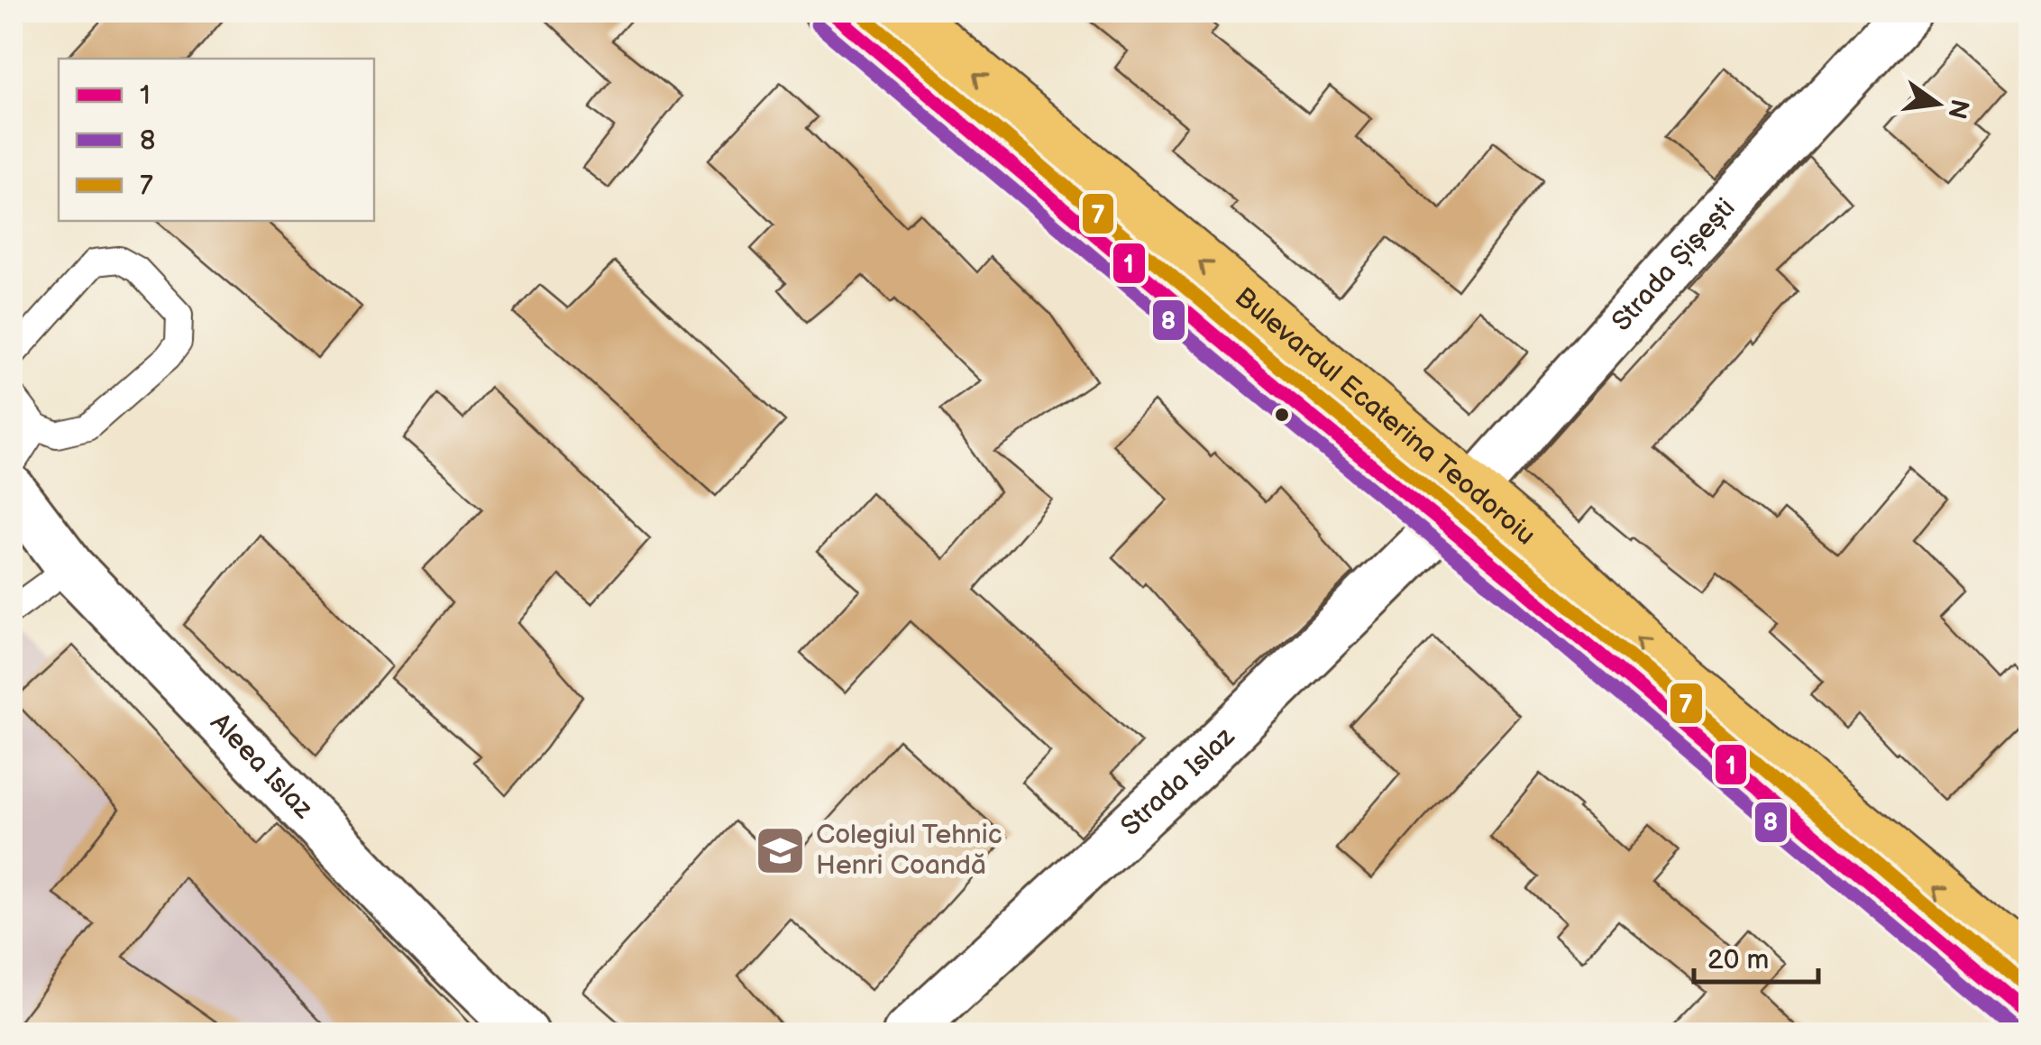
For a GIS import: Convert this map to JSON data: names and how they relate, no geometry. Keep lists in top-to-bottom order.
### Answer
{
  "streets": {
    "main road": ["Bulevardul Ecaterina Teodoroiu"],
    "street": ["Strada Șișești", "Aleea Islaz", "Strada Islaz"]
  },
  "crossings": [
    ["Strada Șișești", "Bulevardul Ecaterina Teodoroiu"],
    ["Strada Șișești", "Strada Islaz"],
    ["Bulevardul Ecaterina Teodoroiu", "Strada Islaz"]
  ],
  "places": {
    "school or university": ["Colegiul Tehnic Henri Coandă"]
  },
  "lines": ["transit line 1", "transit line 7", "transit line 8"],
  "legend": ["1", "8", "7"],
  "scale_bar": "20 m",
  "north": "right"
}
